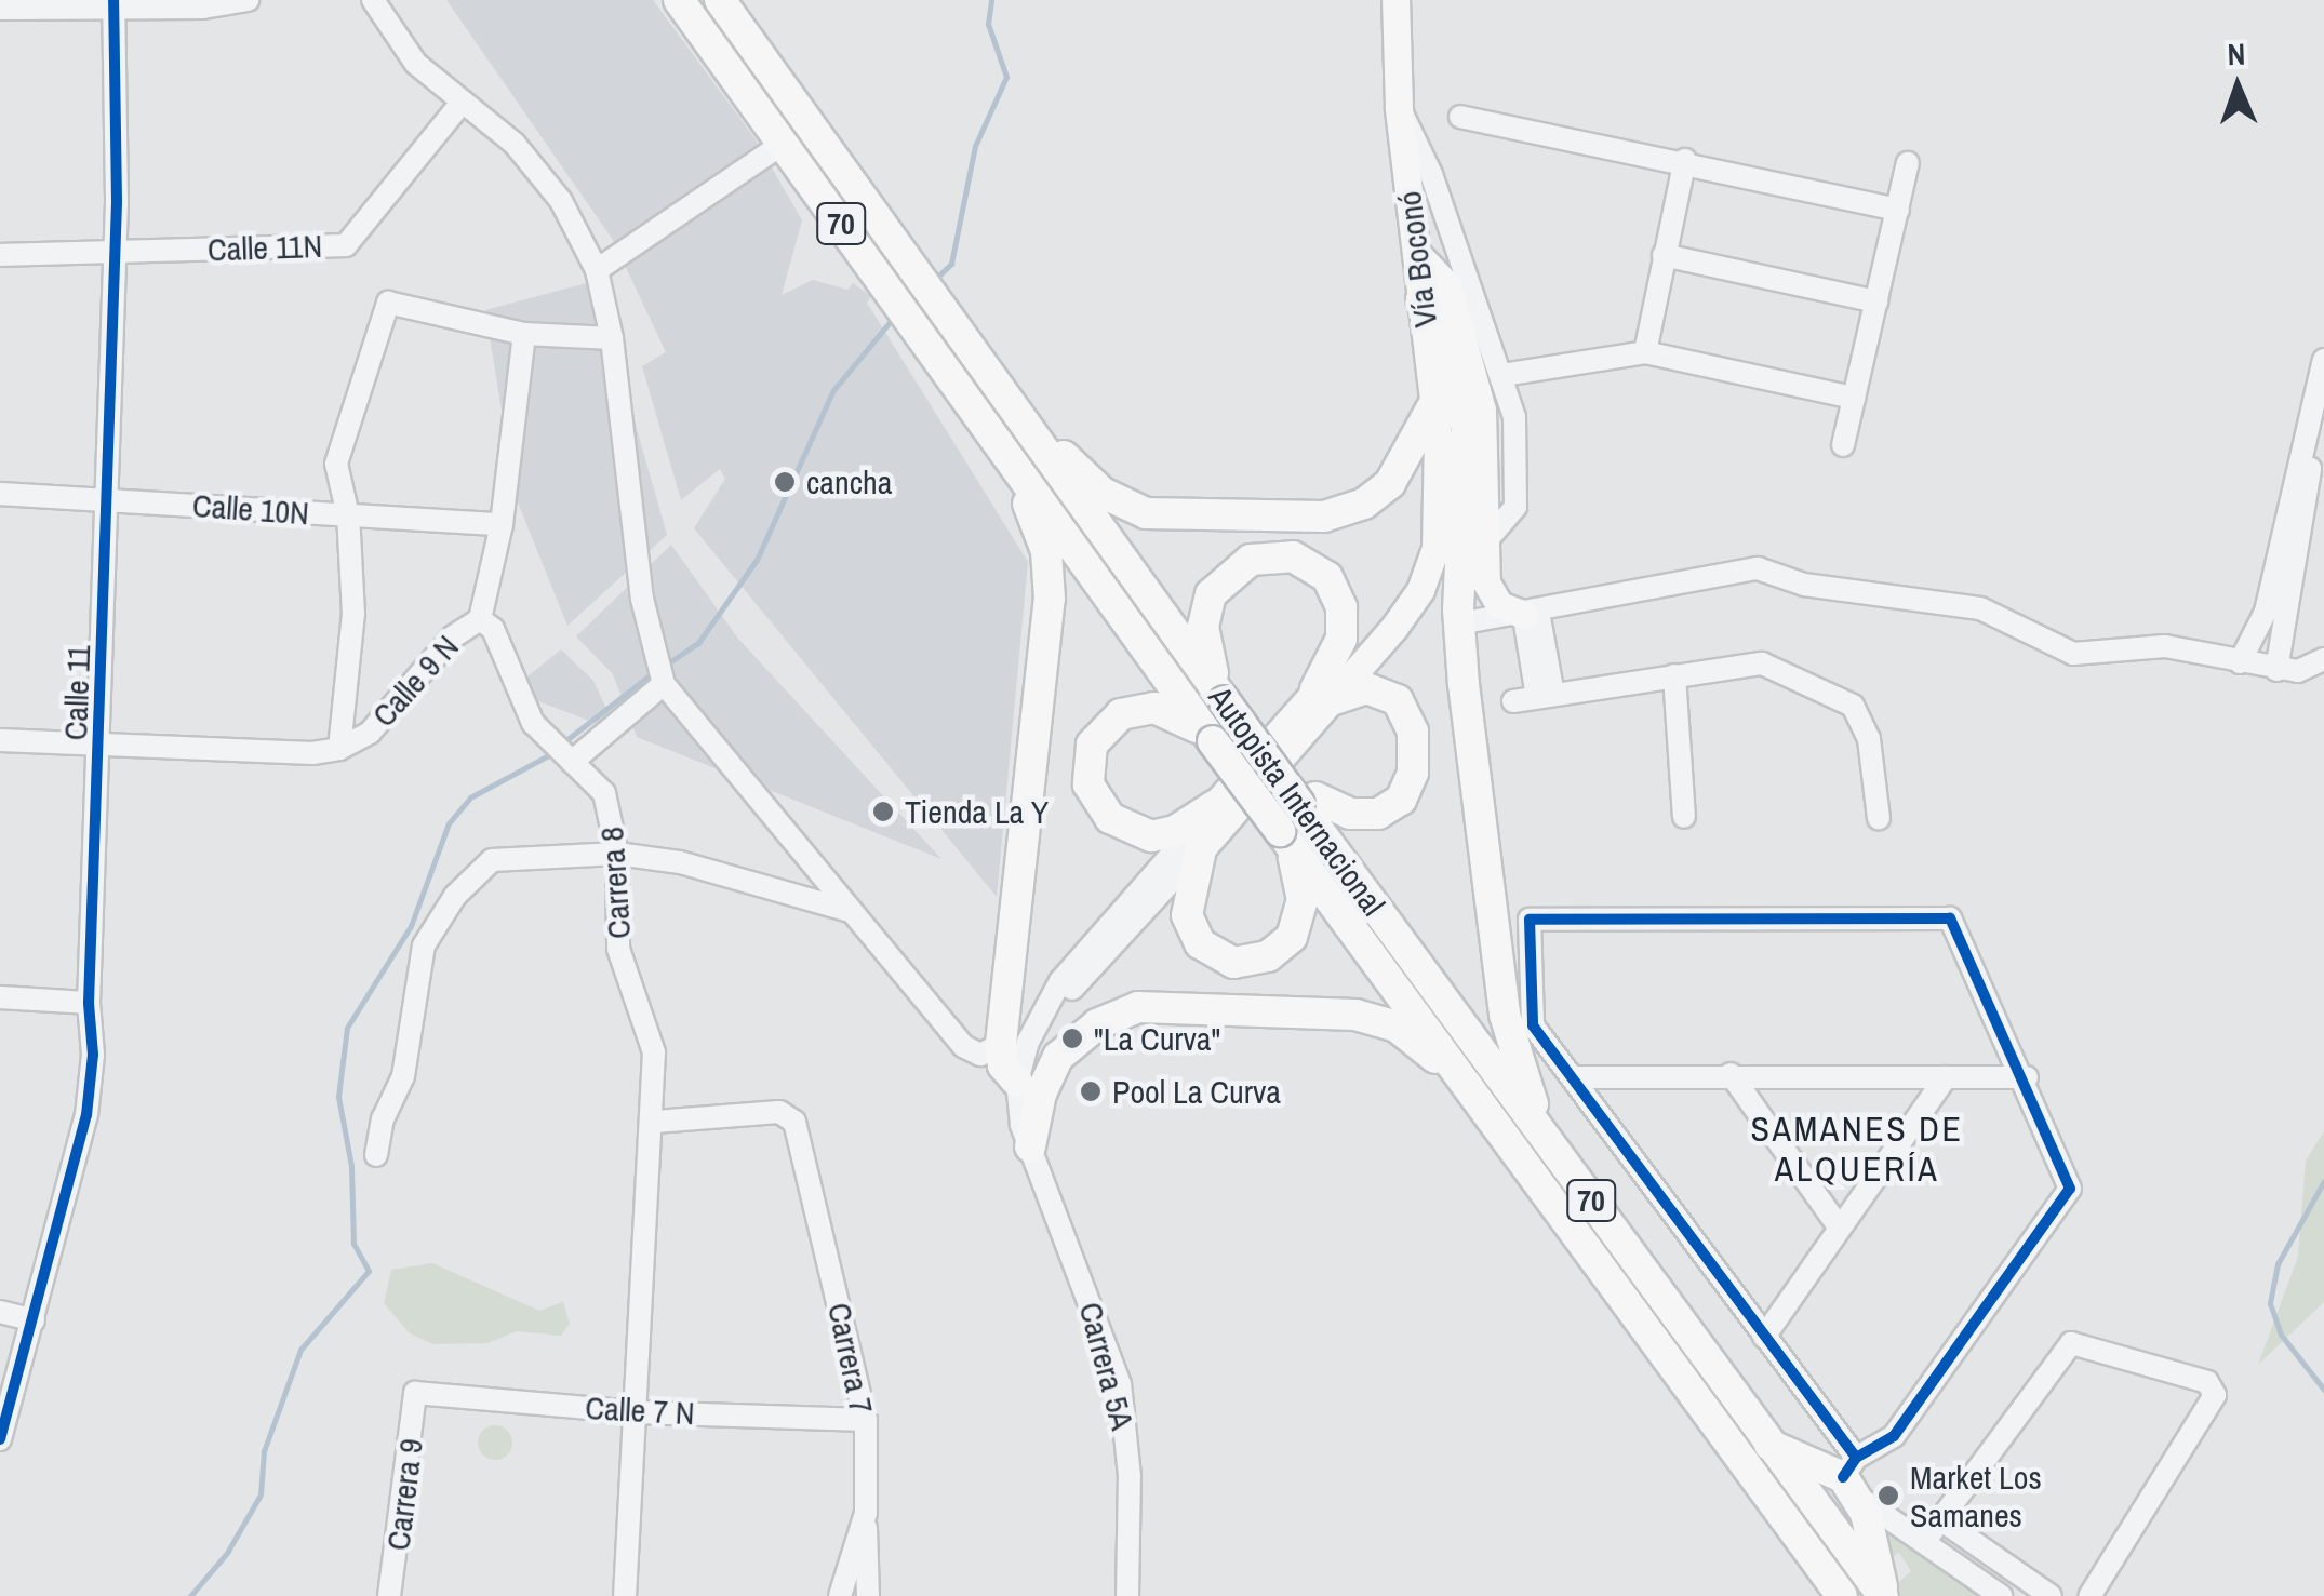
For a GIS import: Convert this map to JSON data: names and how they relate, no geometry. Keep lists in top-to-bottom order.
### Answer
{
  "streets": {
    "highway": ["70", "Autopista Internacional"],
    "main road": ["Vía Boconó"],
    "street": [
      "Calle 11N",
      "Calle 10N",
      "Calle 9 N",
      "Calle 11",
      "Carrera 8",
      "Carrera 7",
      "Carrera 5A",
      "Calle 7 N",
      "Carrera 9"
    ]
  },
  "crossings": [
    ["Calle 11N", "Calle 11"],
    ["Vía Boconó", "Carrera 5A"],
    ["Calle 10N", "Calle 9 N"],
    ["Calle 10N", "Calle 11"],
    ["Calle 9 N", "Calle 11"],
    ["Calle 9 N", "Carrera 8"],
    ["Carrera 8", "Carrera 7"],
    ["Carrera 8", "Calle 7 N"],
    ["Carrera 7", "Calle 7 N"],
    ["Calle 7 N", "Carrera 9"]
  ],
  "districts": ["SAMANES DE ALQUERÍA"],
  "places": [
    "cancha",
    "Tienda La Y",
    "\"La Curva\"",
    "Pool La Curva",
    "Market Los Samanes"
  ],
  "north": "top"
}
